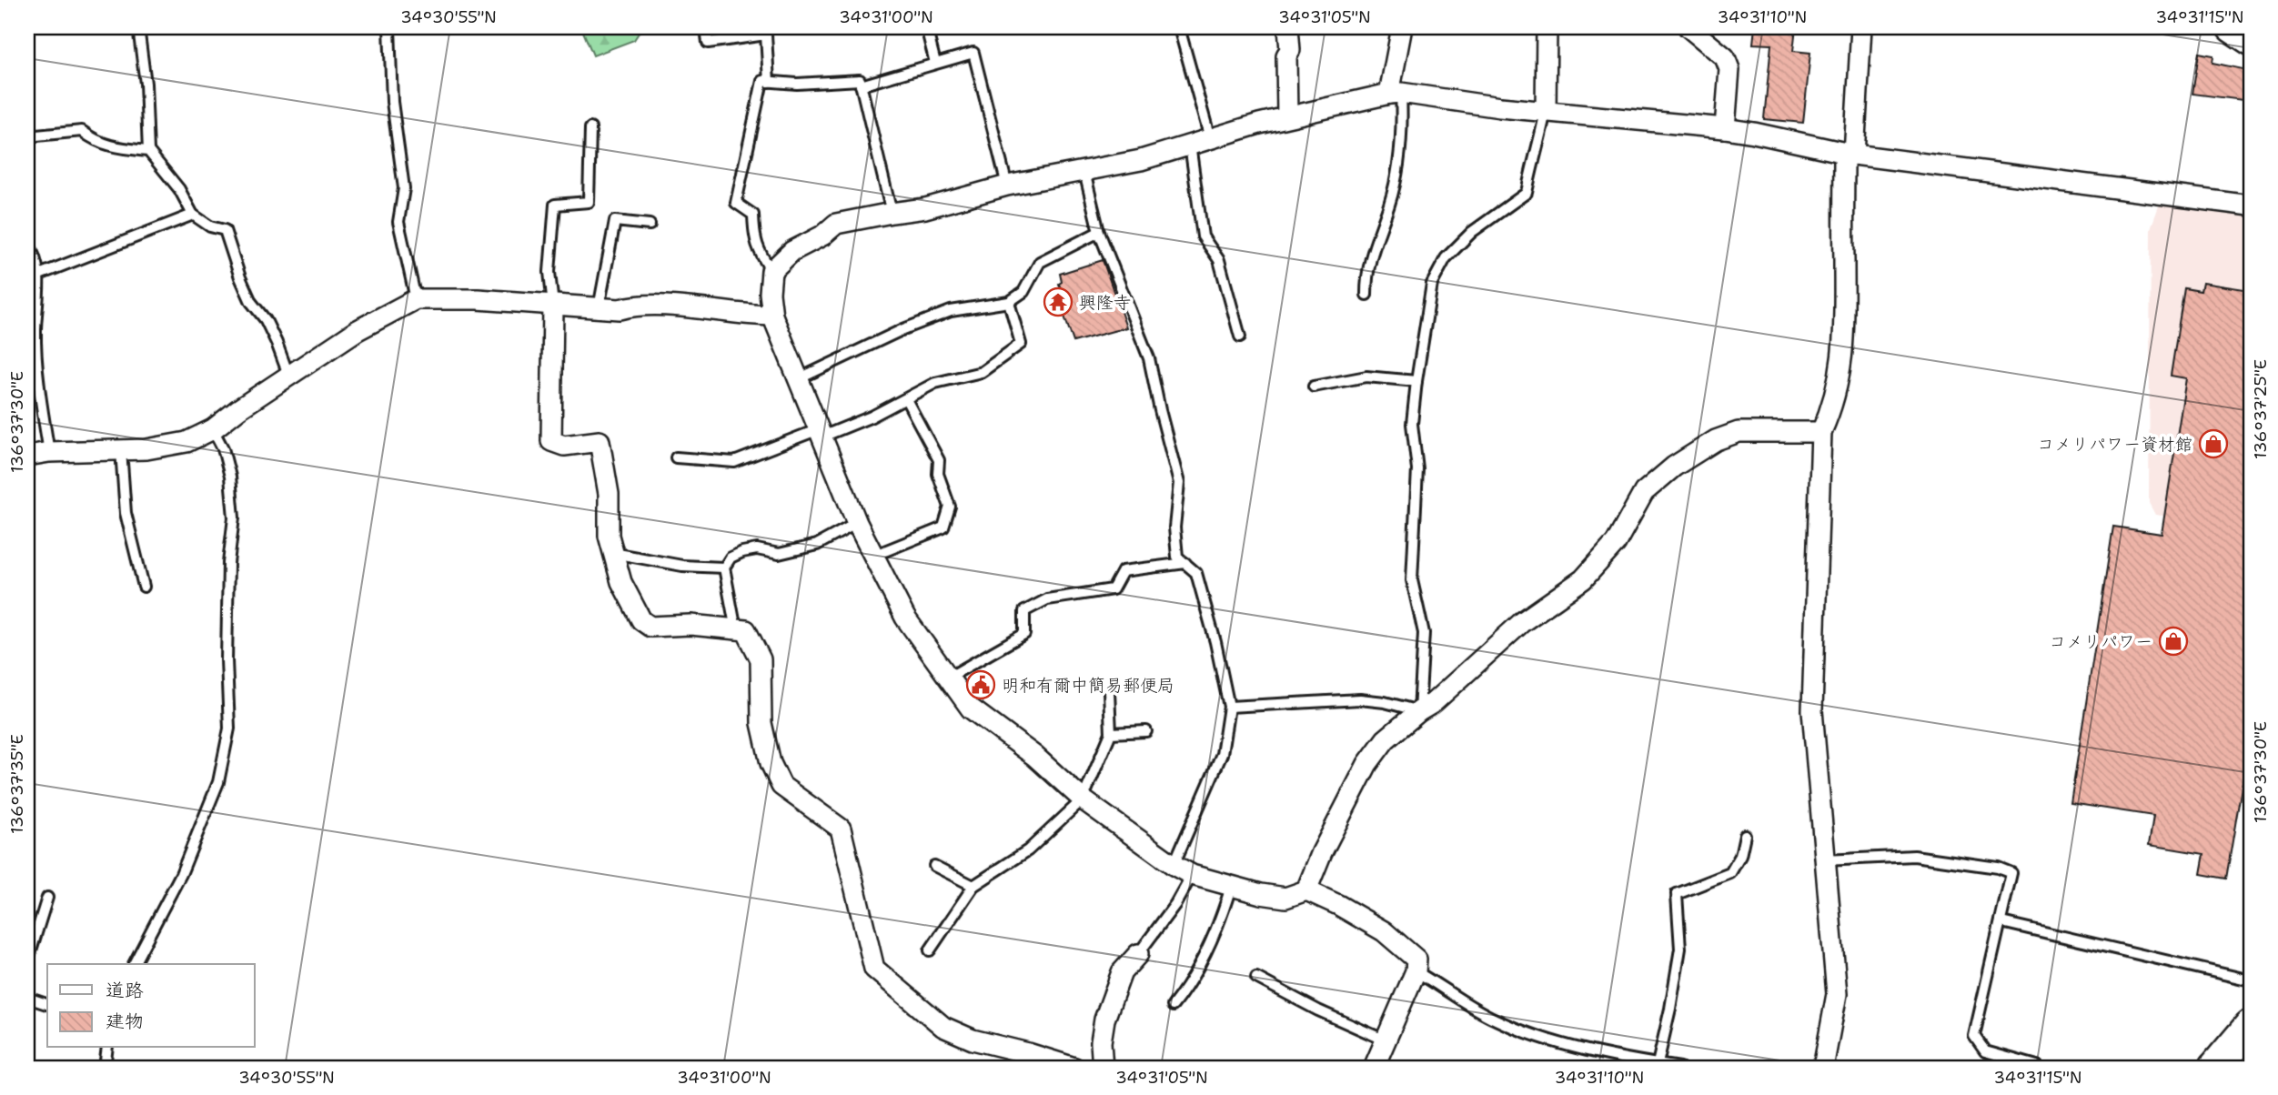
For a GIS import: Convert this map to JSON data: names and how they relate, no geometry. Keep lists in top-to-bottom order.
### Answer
{
  "places": {
    "temple": ["興隆寺"],
    "shop": ["コメリパワー資材館", "コメリパワー"],
    "public building": ["明和有爾中簡易郵便局"]
  },
  "legend": ["道路", "建物"],
  "coordinates": [
    "34°30'55\"N",
    "34°31'00\"N",
    "34°31'05\"N",
    "34°31'10\"N",
    "34°31'15\"N",
    "136°37'25\"E",
    "136°37'30\"E",
    "136°37'35\"E"
  ]
}
